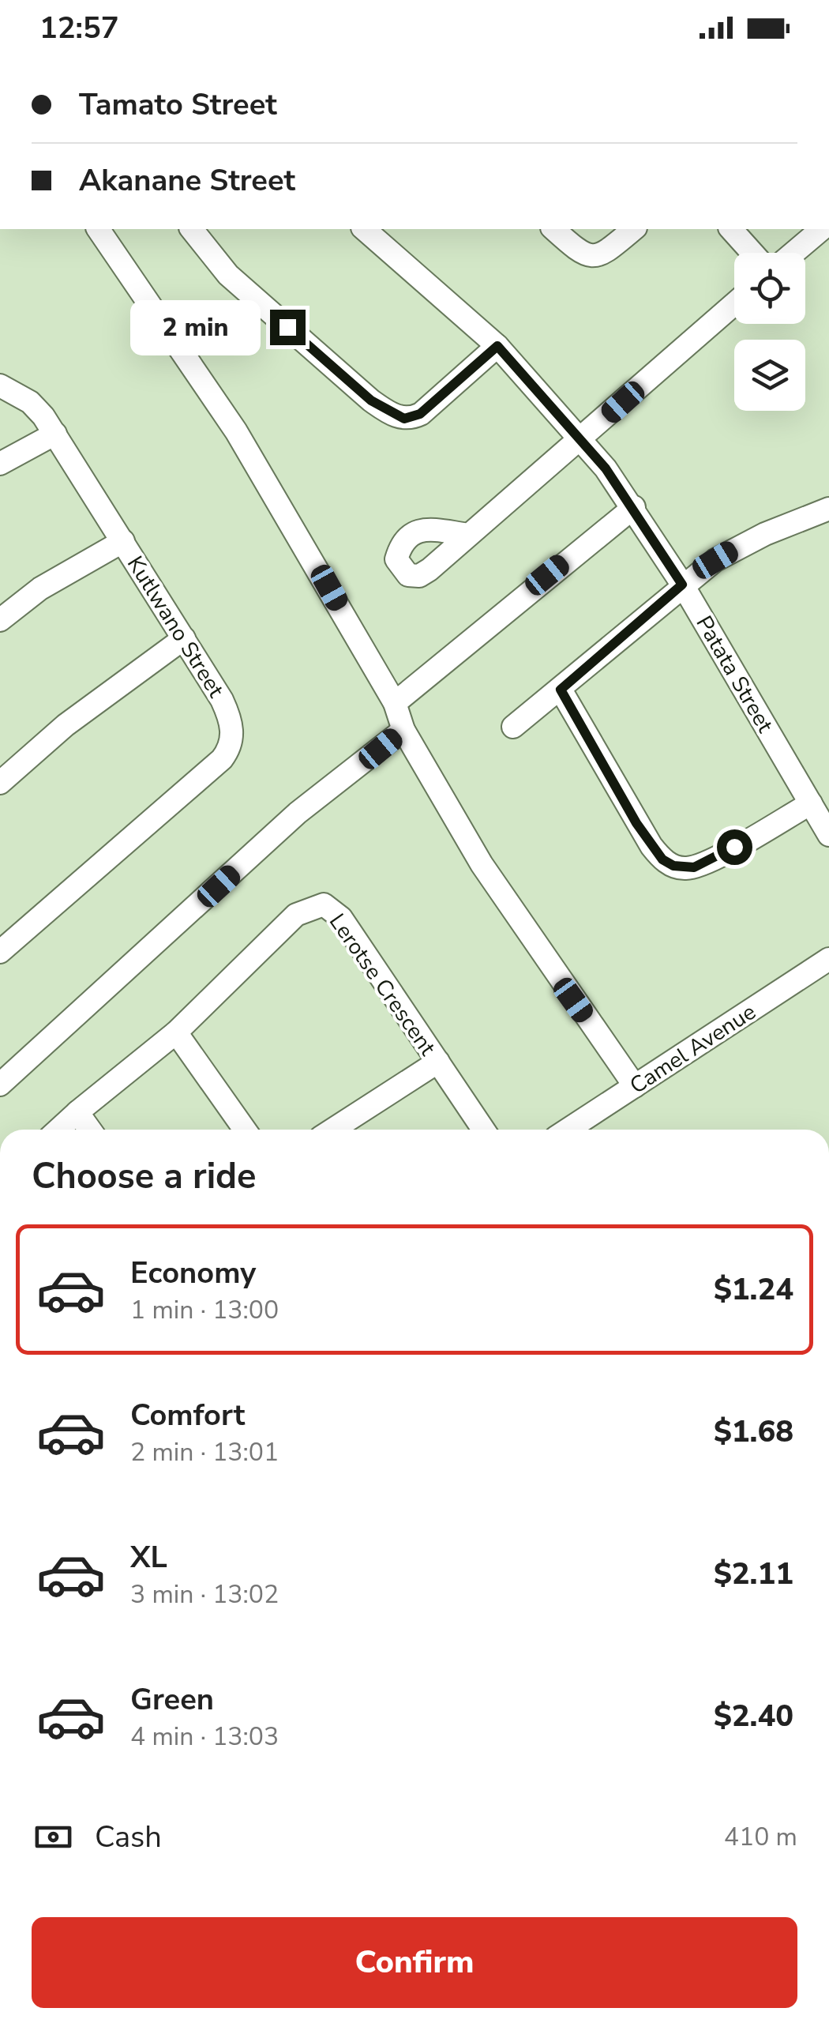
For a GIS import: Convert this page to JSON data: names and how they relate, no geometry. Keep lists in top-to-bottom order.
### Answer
{
  "streets": {
    "street": [
      "Kutlwano Street",
      "Patata Street",
      "Lerotse Crescent",
      "Camel Avenue"
    ]
  },
  "page": {
    "status": "12:57",
    "banner": ["Tamato Street", "Akanane Street"],
    "bubble": "2 min",
    "heading": "Choose a ride",
    "list": [
      {
        "name": "Economy",
        "note": "1 min · 13:00",
        "value": "$1.24"
      },
      {
        "name": "Comfort",
        "note": "2 min · 13:01",
        "value": "$1.68"
      },
      {
        "name": "XL",
        "note": "3 min · 13:02",
        "value": "$2.11"
      },
      {
        "name": "Green",
        "note": "4 min · 13:03",
        "value": "$2.40"
      }
    ],
    "pay": ["Cash", "410 m"],
    "buttons": "Confirm"
  }
}
